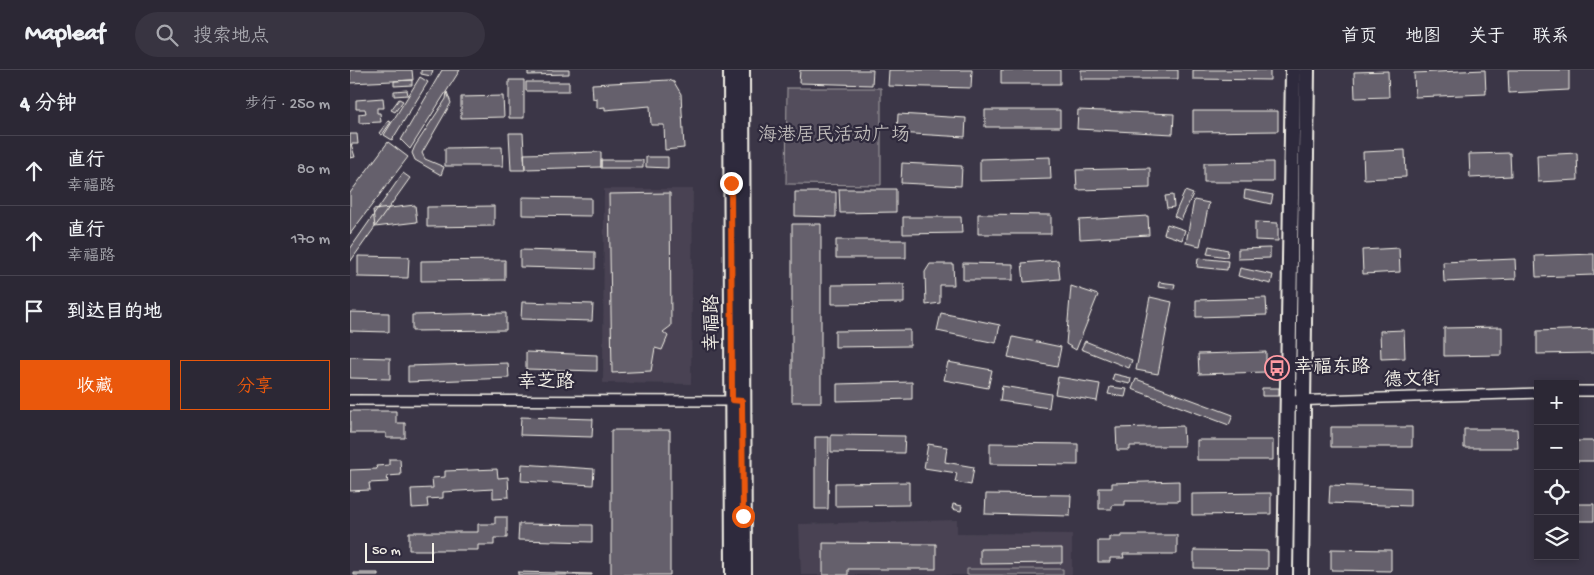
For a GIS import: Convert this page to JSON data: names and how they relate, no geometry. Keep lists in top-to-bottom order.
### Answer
{
  "streets": {
    "main road": ["幸福路"],
    "street": ["德文街", "幸芝路"]
  },
  "crossings": [
    ["幸福路", "幸芝路"]
  ],
  "parks": ["海港居民活动广场"],
  "places": {
    "bus stop": ["幸福东路"]
  },
  "scale_bar": "50 m",
  "page": {
    "header": "Mapleaf",
    "search": "搜索地点",
    "nav": [
      "首页",
      "地图",
      "关于",
      "联系"
    ],
    "heading": ["4 分钟", "步行 · 250 m"],
    "list": [
      ["直行", "幸福路", "80 m"],
      ["直行", "幸福路", "170 m"],
      "到达目的地"
    ],
    "buttons": ["收藏", "分享"],
    "map_buttons": ["+", "−"],
    "scale": "50 m"
  }
}
